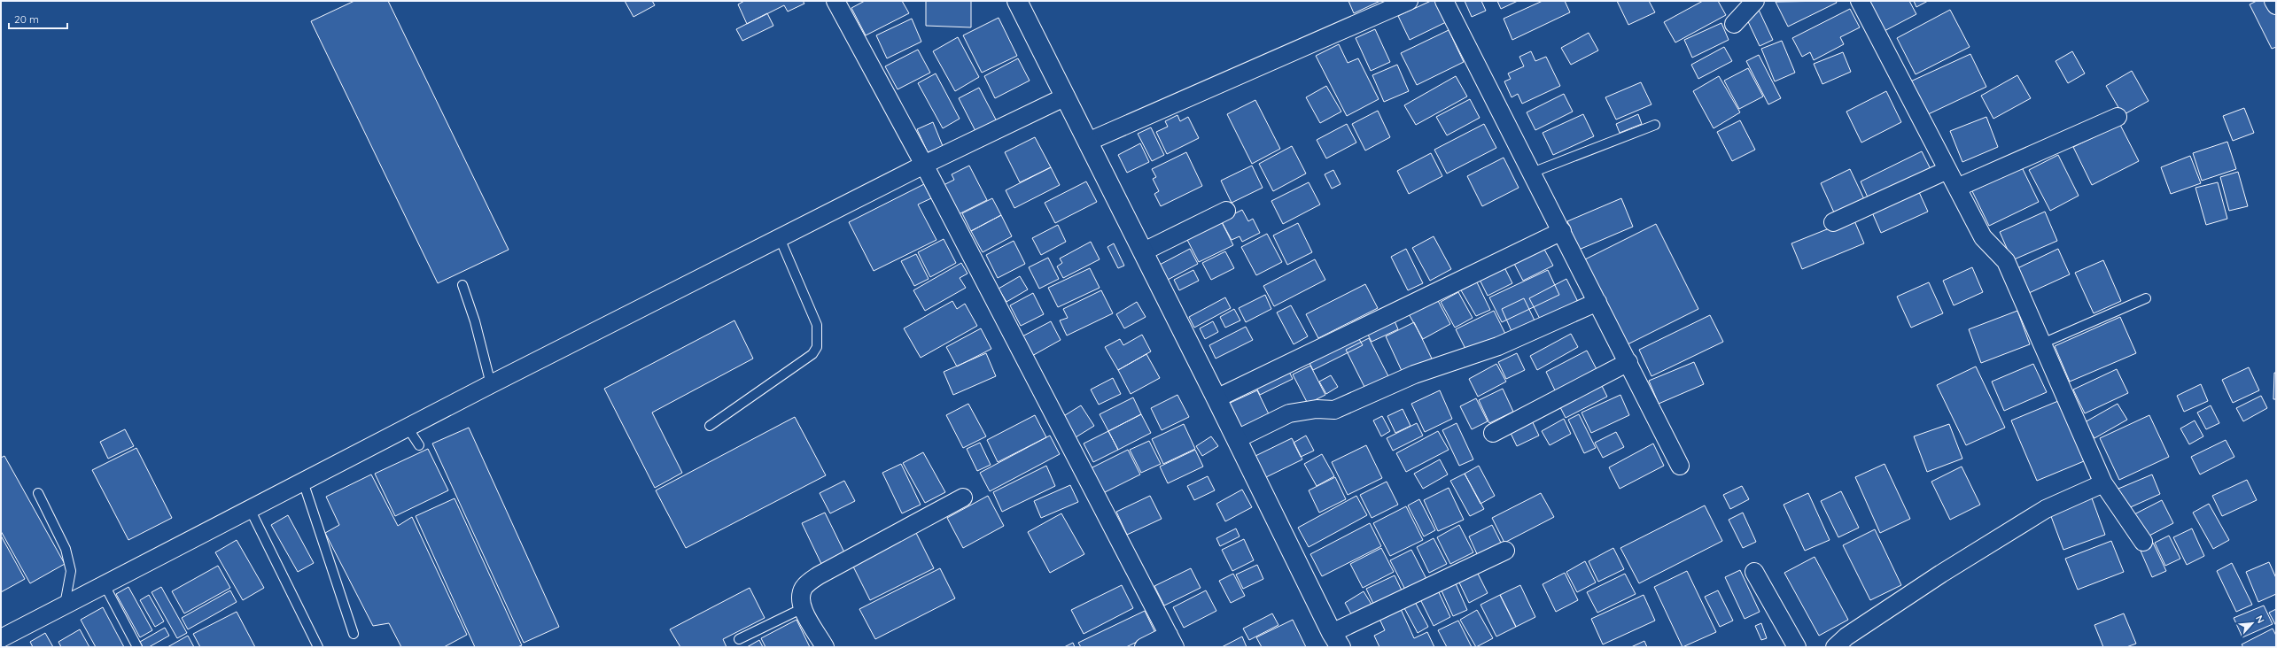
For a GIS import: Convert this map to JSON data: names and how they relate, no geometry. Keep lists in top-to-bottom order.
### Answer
{
  "scale_bar": "20 m",
  "north": "top right"
}
